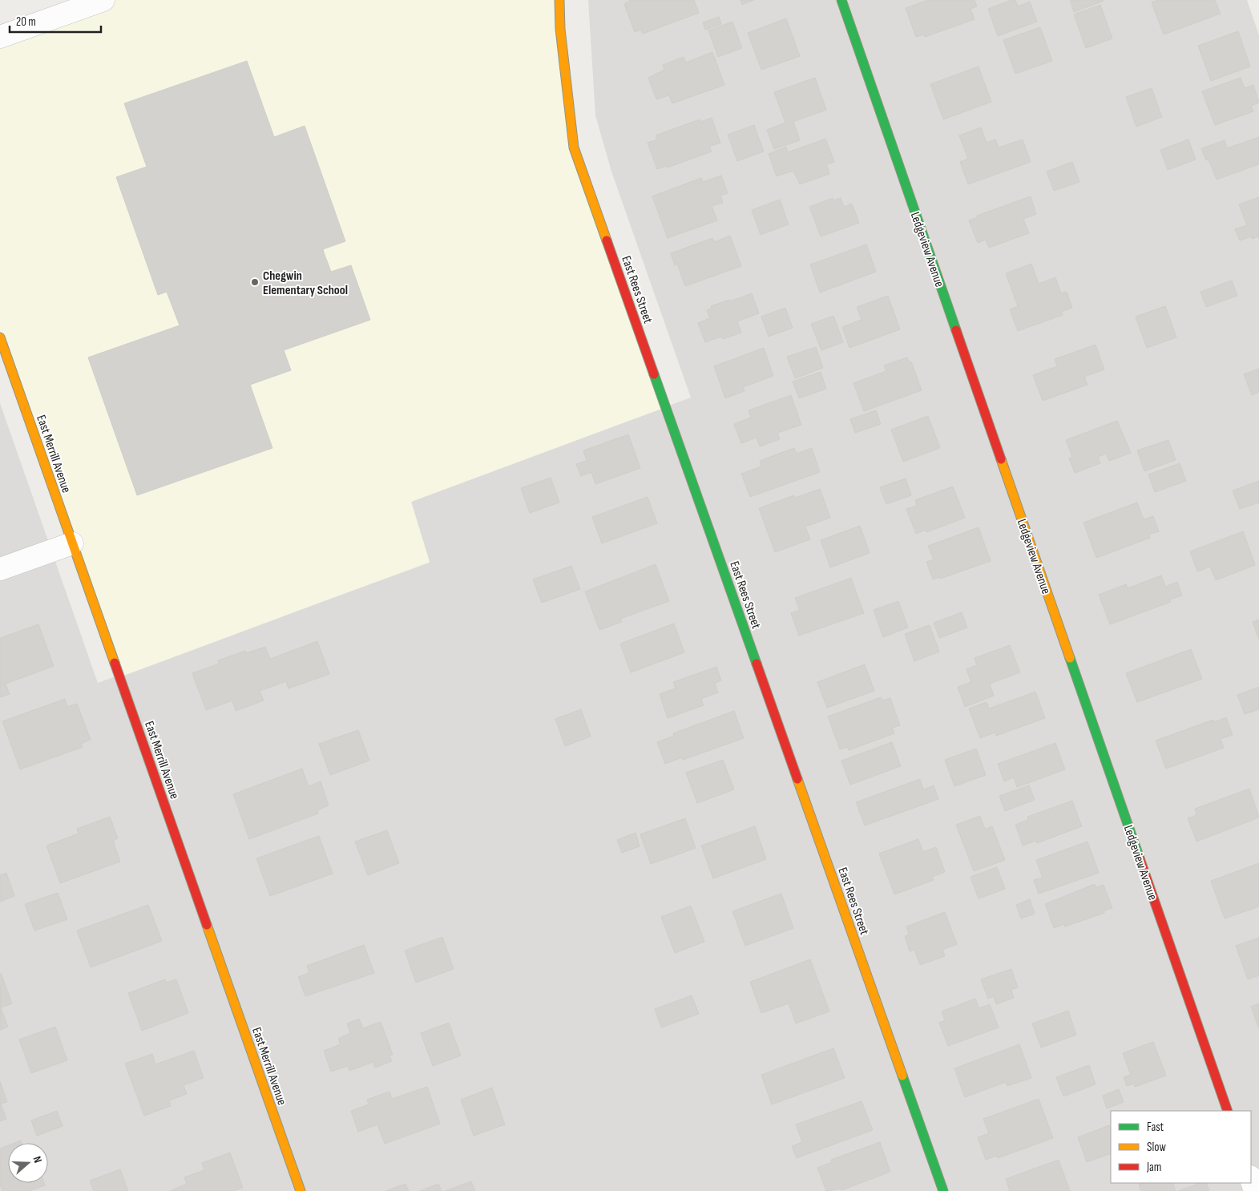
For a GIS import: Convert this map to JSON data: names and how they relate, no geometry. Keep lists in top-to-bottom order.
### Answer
{
  "streets": {
    "street": ["Ledgeview Avenue", "East Rees Street", "East Merrill Avenue"]
  },
  "places": ["Chegwin Elementary School"],
  "legend": ["Fast", "Slow", "Jam"],
  "scale_bar": "20 m",
  "north": "right"
}
